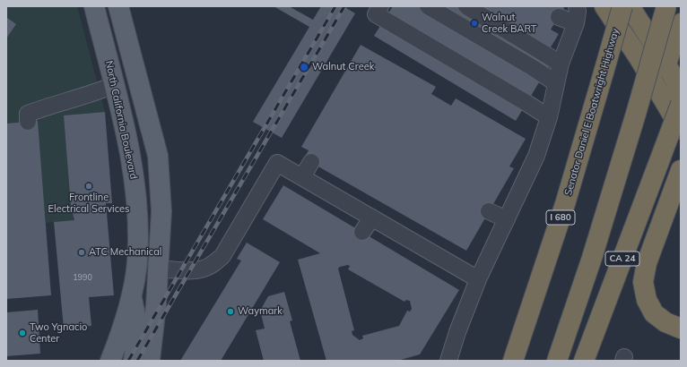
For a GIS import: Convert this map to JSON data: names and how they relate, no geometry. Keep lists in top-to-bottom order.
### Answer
{
  "streets": {
    "highway": ["Senator Daniel E Boatwright Highway", "I 680", "CA 24"],
    "main road": ["North California Boulevard"]
  },
  "places": [
    "Walnut Creek BART",
    "Walnut Creek",
    "Frontline Electrical Services",
    "ATC Mechanical",
    "Waymark",
    "Two Ygnacio Center"
  ],
  "house_numbers": ["1990"]
}
